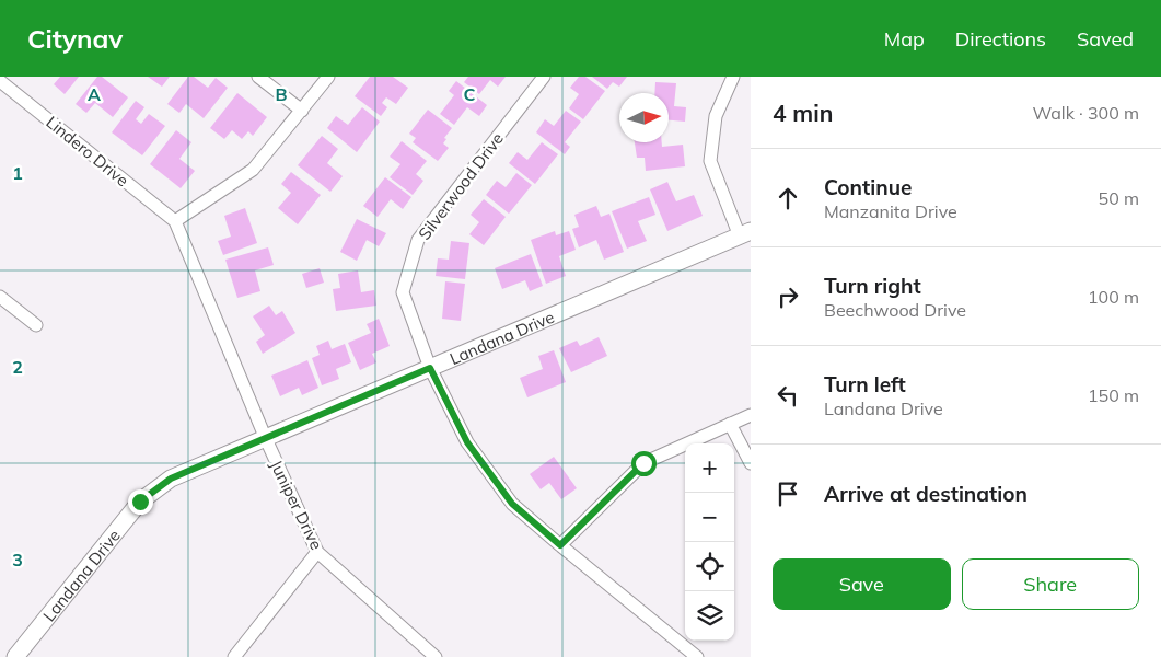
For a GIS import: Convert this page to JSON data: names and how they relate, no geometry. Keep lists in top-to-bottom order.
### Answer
{
  "streets": {
    "street": [
      "Lindero Drive",
      "Silverwood Drive",
      "Landana Drive",
      "Juniper Drive"
    ]
  },
  "crossings": [
    ["Lindero Drive", "Juniper Drive"],
    ["Silverwood Drive", "Landana Drive"],
    ["Landana Drive", "Juniper Drive"]
  ],
  "north": "right",
  "page": {
    "header": "Citynav",
    "nav": ["Map", "Directions", "Saved"],
    "heading": ["4 min", "Walk · 300 m"],
    "list": [
      ["Continue", "Manzanita Drive", "50 m"],
      ["Turn right", "Beechwood Drive", "100 m"],
      ["Turn left", "Landana Drive", "150 m"],
      "Arrive at destination"
    ],
    "map_buttons": ["+", "−"],
    "buttons": ["Save", "Share"]
  },
  "grid": {
    "columns": ["A", "B", "C"],
    "rows": ["1", "2", "3"]
  }
}
